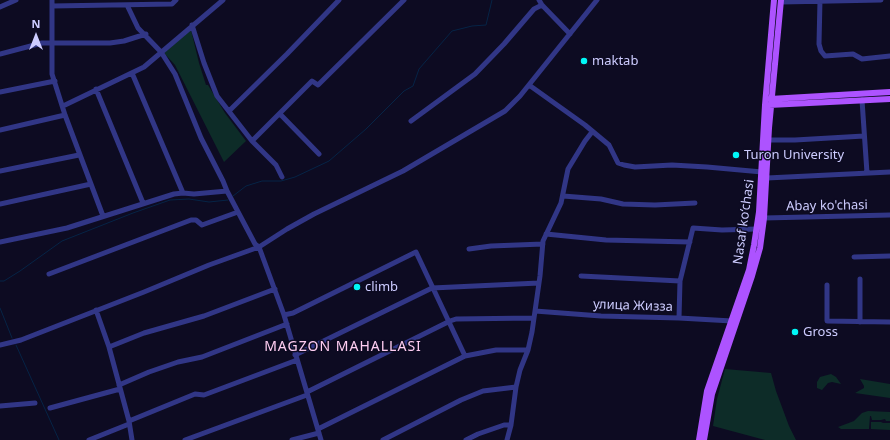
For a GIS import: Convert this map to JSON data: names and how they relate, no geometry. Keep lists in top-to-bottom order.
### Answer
{
  "streets": {
    "main road": ["Nasaf ko‘chasi"],
    "street": ["Abay ko'chasi", "улица Жизза"]
  },
  "crossings": [
    ["Abay ko'chasi", "Nasaf ko‘chasi"],
    ["Nasaf ko‘chasi", "улица Жизза"]
  ],
  "districts": ["MAGZON MAHALLASI"],
  "places": [
    "maktab",
    "Turon University",
    "climb",
    "Gross"
  ],
  "north": "top"
}
